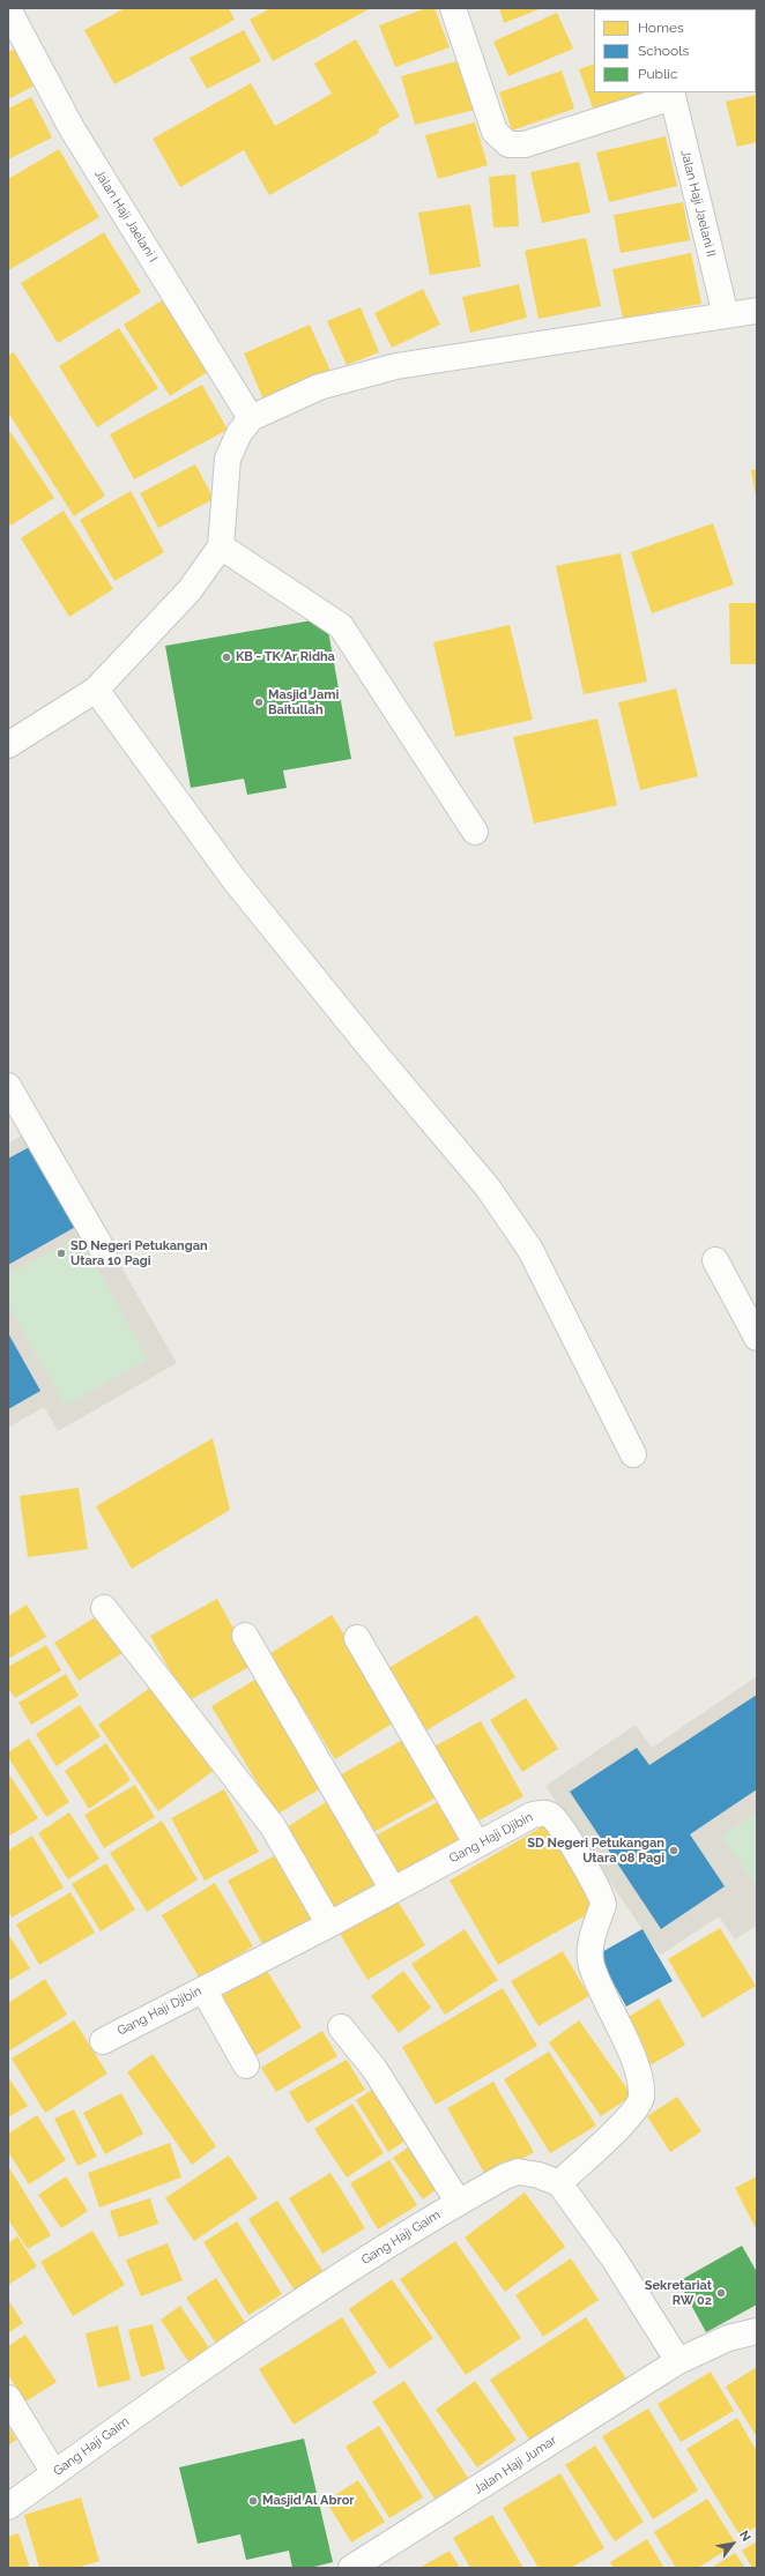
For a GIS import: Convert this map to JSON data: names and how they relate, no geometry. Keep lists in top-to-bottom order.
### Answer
{
  "streets": {
    "street": [
      "Jalan Haji Jaelani II",
      "Jalan Haji Jaelani I",
      "Gang Haji Djibin",
      "Gang Haji Gaim",
      "Jalan Haji Jumar"
    ]
  },
  "crossings": [
    ["Gang Haji Djibin", "Gang Haji Gaim"]
  ],
  "places": [
    "KB - TK Ar Ridha",
    "Masjid Jami Baitullah",
    "SD Negeri Petukangan Utara 10 Pagi",
    "SD Negeri Petukangan Utara 08 Pagi",
    "Sekretariat RW 02",
    "Masjid Al Abror"
  ],
  "legend": ["Homes", "Schools", "Public"],
  "north": "top right"
}
